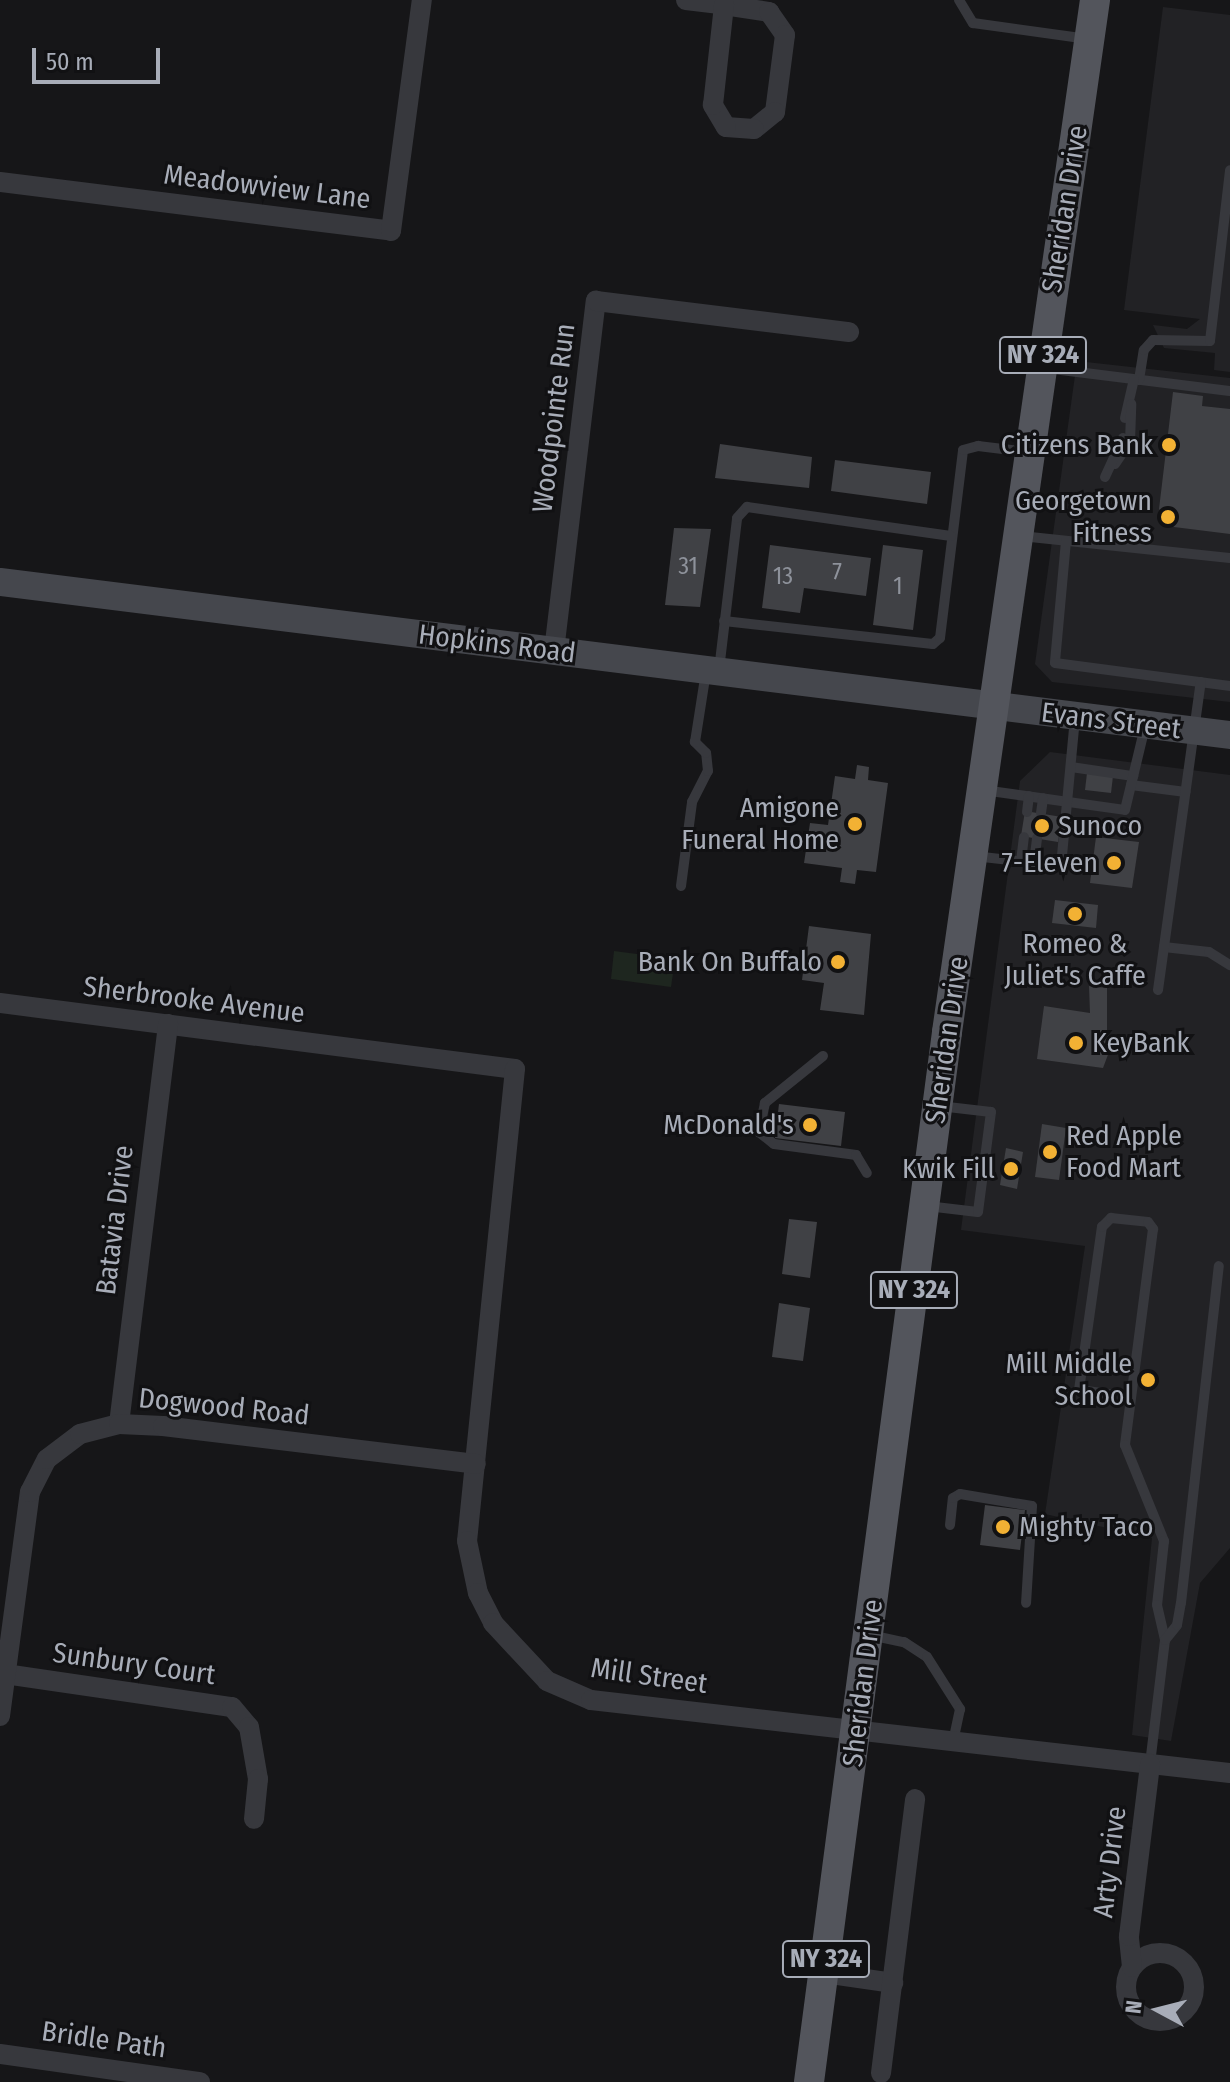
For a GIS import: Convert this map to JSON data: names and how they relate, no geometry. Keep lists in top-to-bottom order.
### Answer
{
  "streets": {
    "main road": ["Sheridan Drive", "NY 324"],
    "street": [
      "Meadowview Lane",
      "Woodpointe Run",
      "Hopkins Road",
      "Evans Street",
      "Sherbrooke Avenue",
      "Batavia Drive",
      "Dogwood Road",
      "Sunbury Court",
      "Mill Street",
      "Arty Drive",
      "Bridle Path"
    ]
  },
  "crossings": [
    ["Sheridan Drive", "Hopkins Road"],
    ["Sheridan Drive", "Evans Street"],
    ["Sheridan Drive", "Mill Street"],
    ["Woodpointe Run", "Hopkins Road"],
    ["Hopkins Road", "Evans Street"],
    ["Sherbrooke Avenue", "Batavia Drive"],
    ["Sherbrooke Avenue", "Mill Street"],
    ["Batavia Drive", "Dogwood Road"],
    ["Dogwood Road", "Sunbury Court"],
    ["Dogwood Road", "Mill Street"],
    ["Mill Street", "Arty Drive"]
  ],
  "places": [
    "Citizens Bank",
    "Georgetown Fitness",
    "Amigone Funeral Home",
    "Sunoco",
    "7-Eleven",
    "Romeo & Juliet's Caffe",
    "Bank On Buffalo",
    "KeyBank",
    "McDonald's",
    "Red Apple Food Mart",
    "Kwik Fill",
    "Mill Middle School",
    "Mighty Taco"
  ],
  "house_numbers": [
    "31",
    "7",
    "13",
    "1"
  ],
  "scale_bar": "50 m",
  "north": "left"
}
